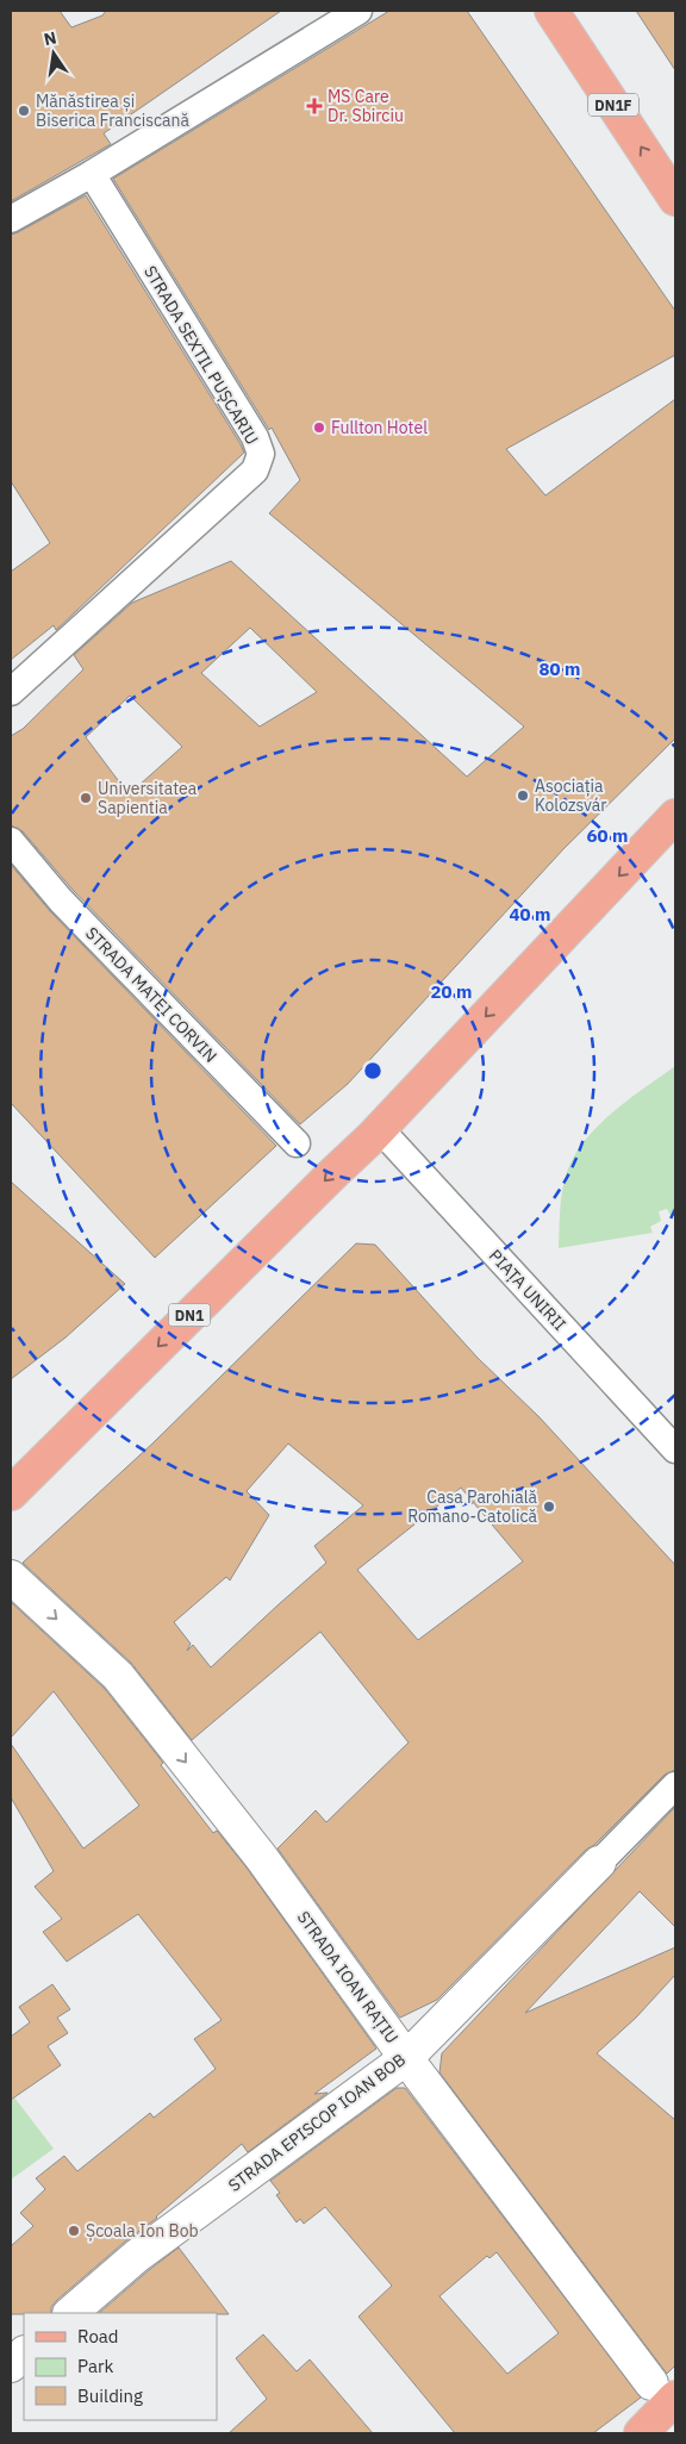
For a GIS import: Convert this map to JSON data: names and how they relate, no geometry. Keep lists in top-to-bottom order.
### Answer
{
  "streets": {
    "main road": ["DN1F", "DN1"],
    "street": [
      "STRADA SEXTIL PUȘCARIU",
      "STRADA MATEI CORVIN",
      "PIAȚA UNIRII",
      "STRADA IOAN RAȚIU",
      "STRADA EPISCOP IOAN BOB"
    ]
  },
  "crossings": [
    ["PIAȚA UNIRII", "DN1"],
    ["STRADA IOAN RAȚIU", "STRADA EPISCOP IOAN BOB"]
  ],
  "one_way": ["STRADA IOAN RAȚIU"],
  "places": {
    "health": ["MS Care Dr. Sbirciu"],
    "other": [
      "Mănăstirea și Biserica Franciscană",
      "Fullton Hotel",
      "Asociația Kolozsvár",
      "Universitatea Sapientia",
      "Casa Parohială Romano-Catolică",
      "Școala Ion Bob"
    ]
  },
  "legend": ["Road", "Park", "Building"],
  "north": "top",
  "rings": [
    "80 m",
    "60 m",
    "40 m",
    "20 m"
  ]
}
